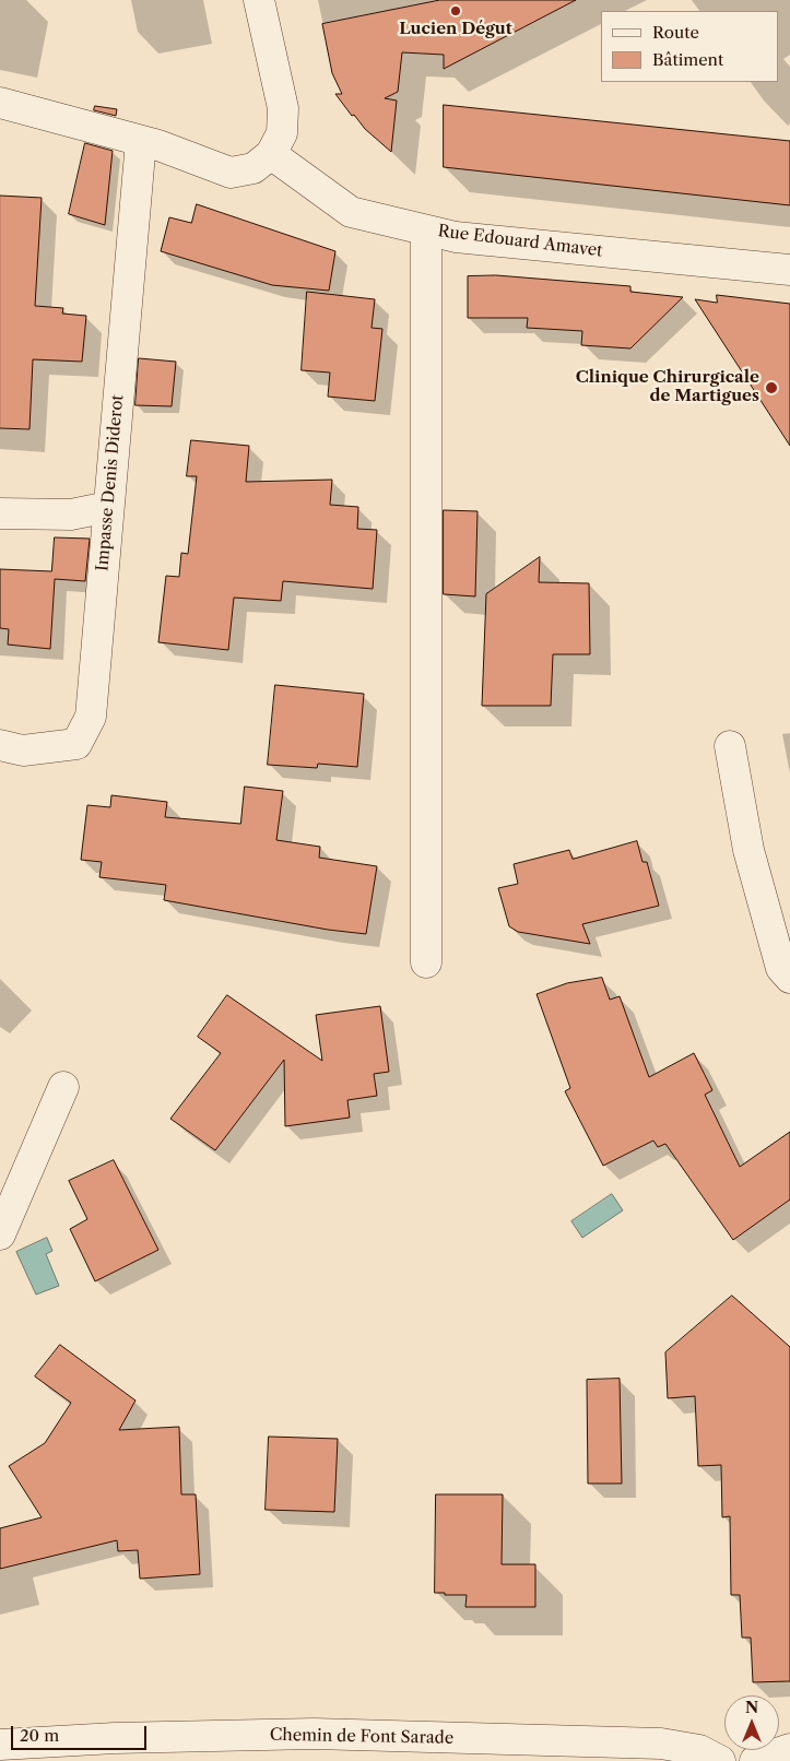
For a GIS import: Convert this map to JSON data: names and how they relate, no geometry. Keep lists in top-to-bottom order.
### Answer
{
  "streets": {
    "street": ["Rue Edouard Amavet", "Impasse Denis Diderot", "Chemin de Font Sarade"]
  },
  "places": ["Lucien Dégut", "Clinique Chirurgicale de Martigues"],
  "legend": ["Route", "Bâtiment"],
  "scale_bar": "20 m",
  "north": "top"
}
